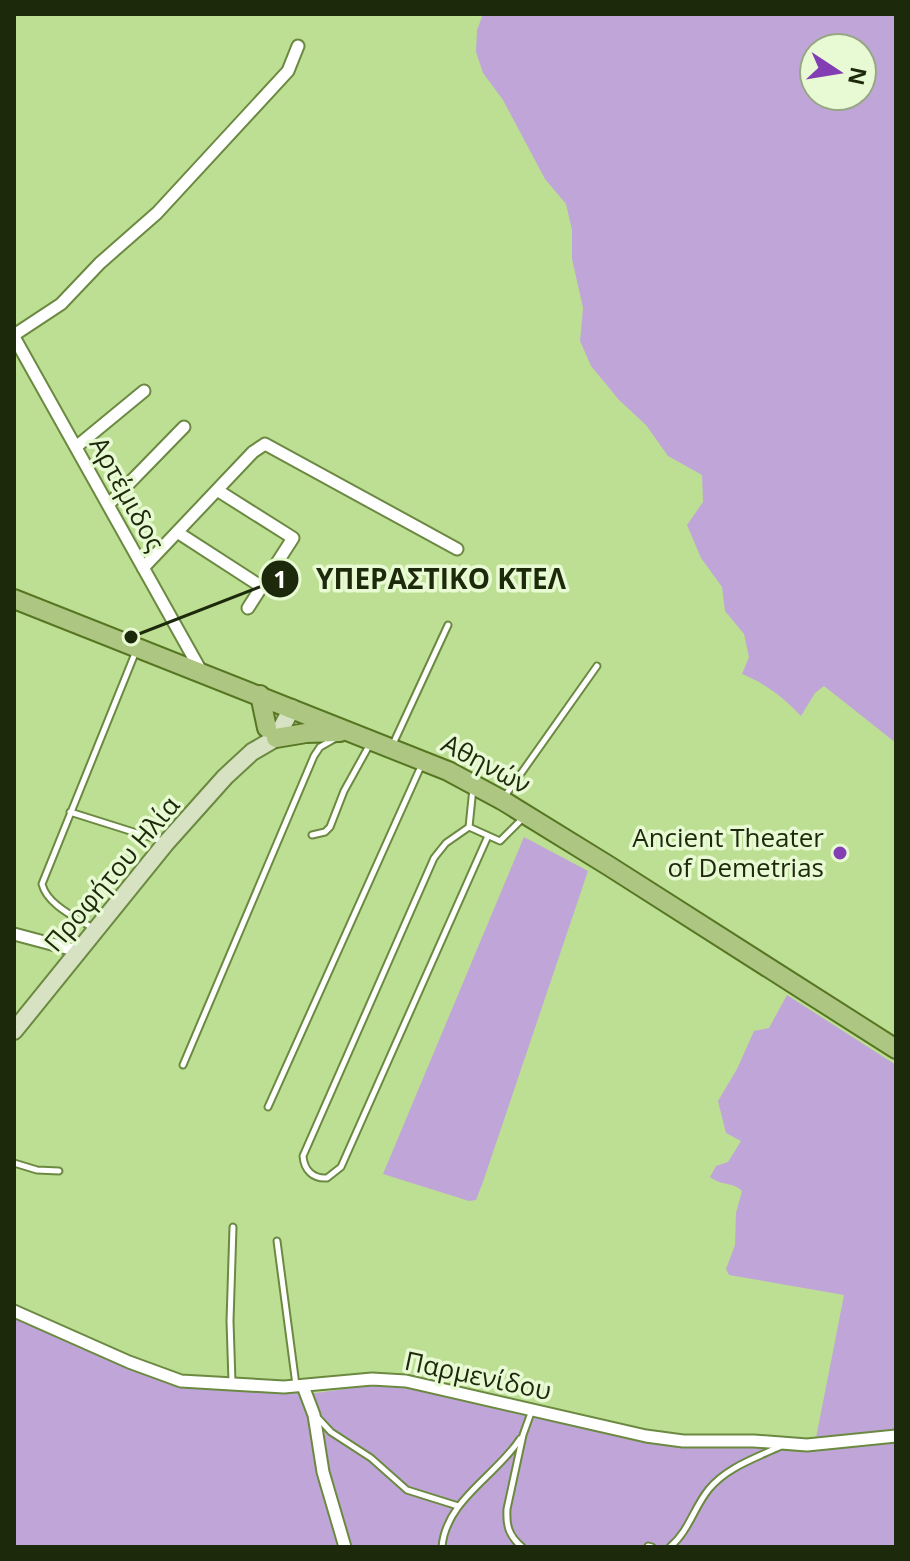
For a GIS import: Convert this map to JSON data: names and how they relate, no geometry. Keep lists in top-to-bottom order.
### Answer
{
  "streets": {
    "main road": ["Αθηνών"],
    "street": ["Αρτέμιδος", "Προφήτου Ηλία", "Παρμενίδου"]
  },
  "crossings": [
    ["Αρτέμιδος", "Αθηνών"]
  ],
  "places": ["ΥΠΕΡΑΣΤΙΚΟ ΚΤΕΛ", "Ancient Theater of Demetrias"],
  "north": "right"
}
